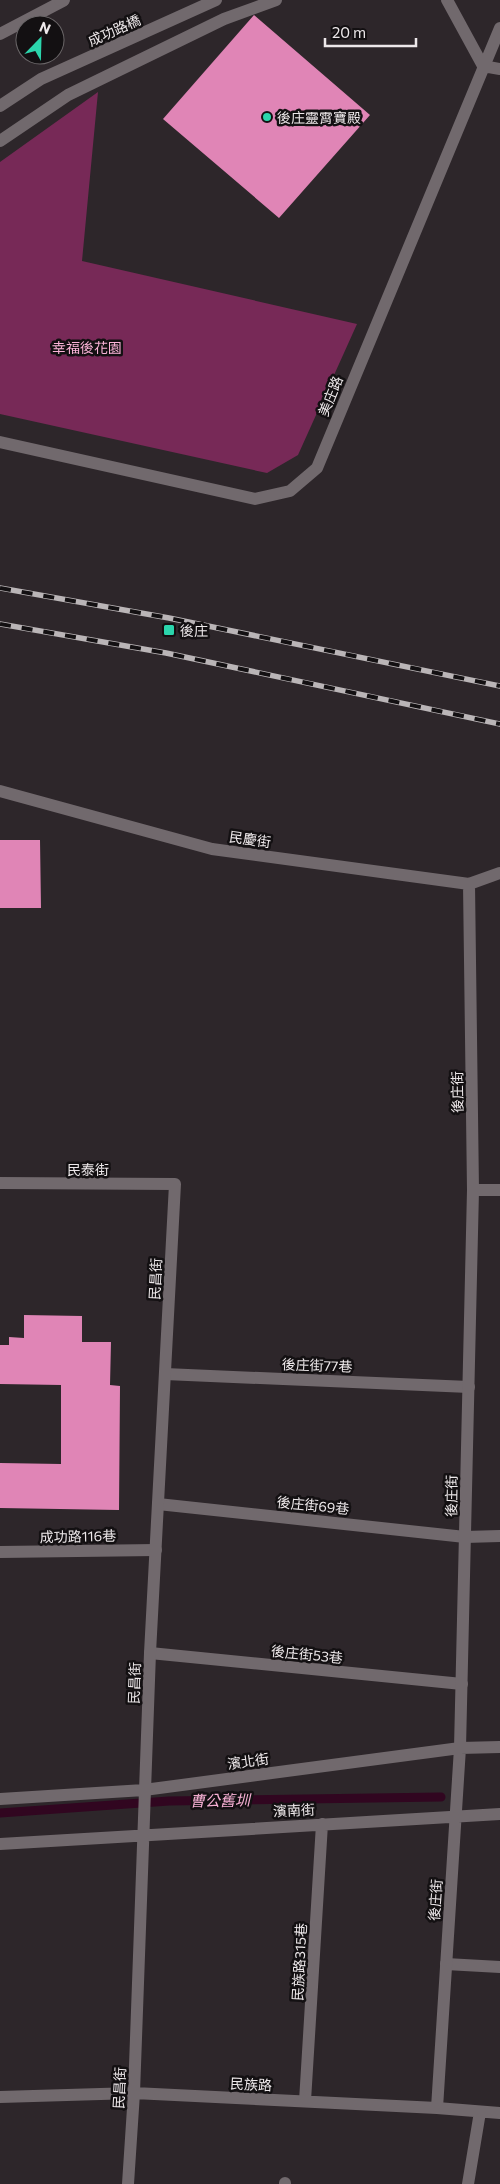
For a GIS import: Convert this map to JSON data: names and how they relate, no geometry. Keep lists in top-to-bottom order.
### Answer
{
  "streets": {
    "street": [
      "成功路橋",
      "美庄路",
      "民慶街",
      "後庄街",
      "民泰街",
      "民昌街",
      "後庄街77巷",
      "後庄街69巷",
      "成功路116巷",
      "後庄街53巷",
      "濱北街",
      "濱南街",
      "民族路315巷",
      "民族路"
    ]
  },
  "crossings": [
    ["民慶街", "後庄街"],
    ["後庄街", "後庄街77巷"],
    ["後庄街", "後庄街69巷"],
    ["後庄街", "後庄街53巷"],
    ["後庄街", "濱北街"],
    ["後庄街", "濱南街"],
    ["後庄街", "民族路"],
    ["民泰街", "民昌街"],
    ["民昌街", "後庄街77巷"],
    ["民昌街", "後庄街69巷"],
    ["民昌街", "成功路116巷"],
    ["民昌街", "後庄街53巷"],
    ["民昌街", "濱北街"],
    ["民昌街", "濱南街"],
    ["民昌街", "民族路"],
    ["濱南街", "民族路315巷"],
    ["民族路315巷", "民族路"]
  ],
  "water": ["曹公舊圳"],
  "parks": ["幸福後花園"],
  "places": {
    "other": ["後庄靈霄寶殿"],
    "transit": ["後庄"]
  },
  "scale_bar": "20 m",
  "north": "top right"
}
